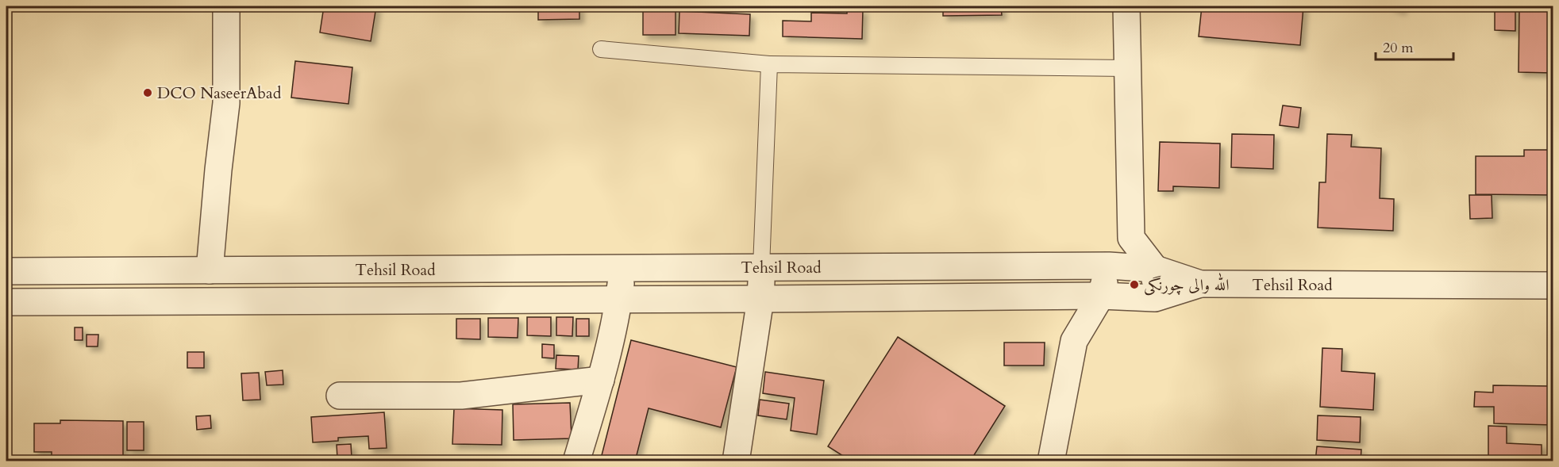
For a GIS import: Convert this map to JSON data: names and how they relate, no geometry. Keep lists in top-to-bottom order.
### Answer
{
  "streets": {
    "street": ["Tehsil Road"]
  },
  "places": ["DCO NaseerAbad", "اللہ والی چورنگی"],
  "scale_bar": "20 m"
}
